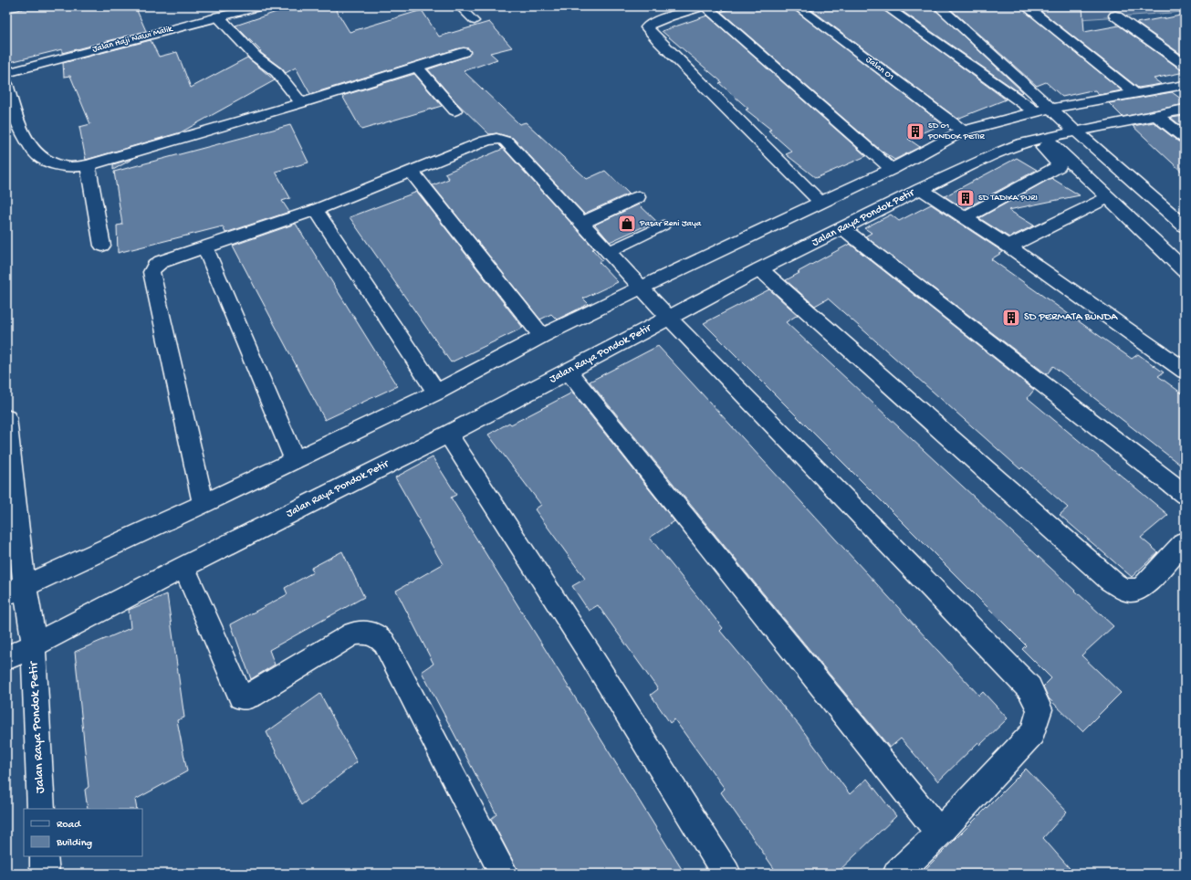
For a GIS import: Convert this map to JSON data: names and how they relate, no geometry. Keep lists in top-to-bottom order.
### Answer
{
  "streets": {
    "street": ["Jalan Haji Nawi Malik", "Jalan O1", "Jalan Raya Pondok Petir"]
  },
  "places": {
    "building": ["SD 01 PONDOK PETIR", "SD TADIKA PURI", "SD PERMATA BUNDA"],
    "shop": ["Pasar Reni Jaya"]
  },
  "legend": ["Road", "Building"]
}
